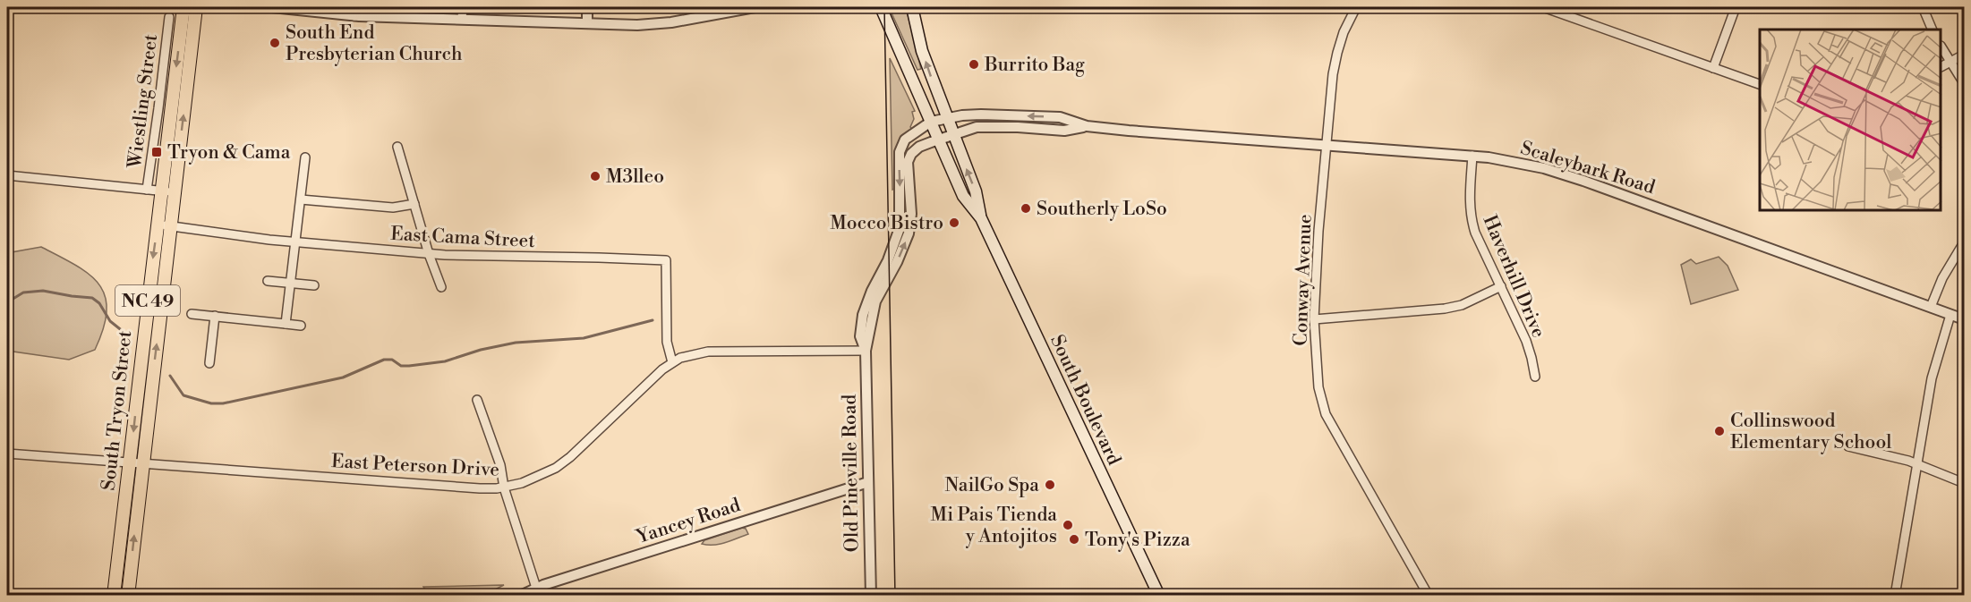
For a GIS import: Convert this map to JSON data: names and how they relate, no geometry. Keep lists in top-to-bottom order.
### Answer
{
  "streets": {
    "main road": ["NC 49", "South Boulevard", "South Tryon Street"],
    "street": [
      "Wiestling Street",
      "Scaleybark Road",
      "East Cama Street",
      "Haverhill Drive",
      "Conway Avenue",
      "East Peterson Drive",
      "Old Pineville Road",
      "Yancey Road"
    ]
  },
  "crossings": [
    ["Scaleybark Road", "Haverhill Drive"],
    ["Scaleybark Road", "Conway Avenue"],
    ["Scaleybark Road", "South Boulevard"],
    ["Scaleybark Road", "Old Pineville Road"],
    ["East Cama Street", "South Tryon Street"],
    ["East Cama Street", "East Peterson Drive"],
    ["South Boulevard", "Old Pineville Road"],
    ["South Tryon Street", "East Peterson Drive"],
    ["East Peterson Drive", "Old Pineville Road"],
    ["Old Pineville Road", "Yancey Road"]
  ],
  "places": {
    "other": [
      "South End Presbyterian Church",
      "Burrito Bag",
      "M3lleo",
      "Southerly LoSo",
      "Mocco Bistro",
      "Collinswood Elementary School",
      "NailGo Spa",
      "Mi Pais Tienda y Antojitos",
      "Tony's Pizza"
    ],
    "transit": ["Tryon & Cama"]
  }
}
